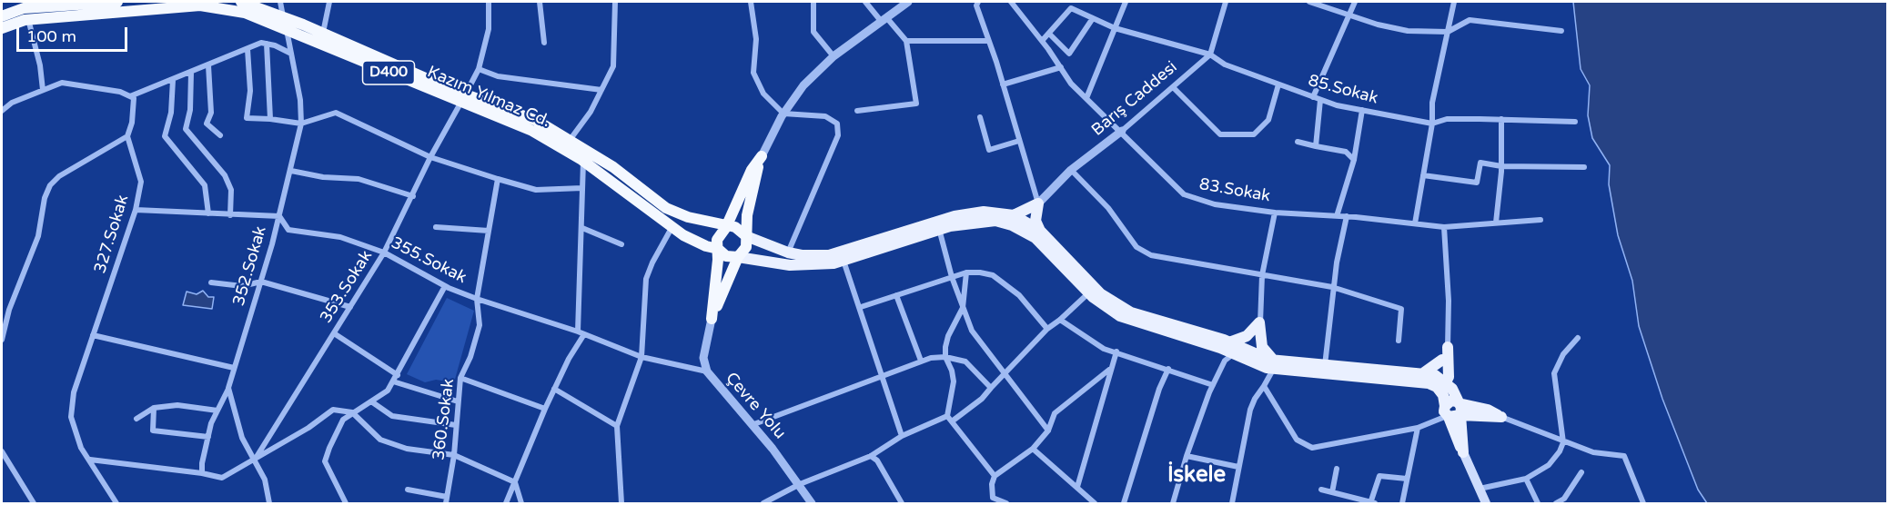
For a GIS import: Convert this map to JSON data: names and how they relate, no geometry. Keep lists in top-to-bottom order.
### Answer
{
  "streets": {
    "highway": ["D400", "Kazım Yılmaz Cd."],
    "street": [
      "85.Sokak",
      "Barış Caddesi",
      "83.Sokak",
      "327.Sokak",
      "355.Sokak",
      "352.Sokak",
      "353.Sokak",
      "Çevre Yolu",
      "360.Sokak"
    ]
  },
  "crossings": [
    ["D400", "Kazım Yılmaz Cd."],
    ["85.Sokak", "Barış Caddesi"],
    ["Kazım Yılmaz Cd.", "352.Sokak"],
    ["Kazım Yılmaz Cd.", "353.Sokak"],
    ["Barış Caddesi", "83.Sokak"],
    ["355.Sokak", "352.Sokak"],
    ["355.Sokak", "353.Sokak"],
    ["355.Sokak", "Çevre Yolu"],
    ["355.Sokak", "360.Sokak"]
  ],
  "districts": ["İskele"],
  "scale_bar": "100 m"
}
